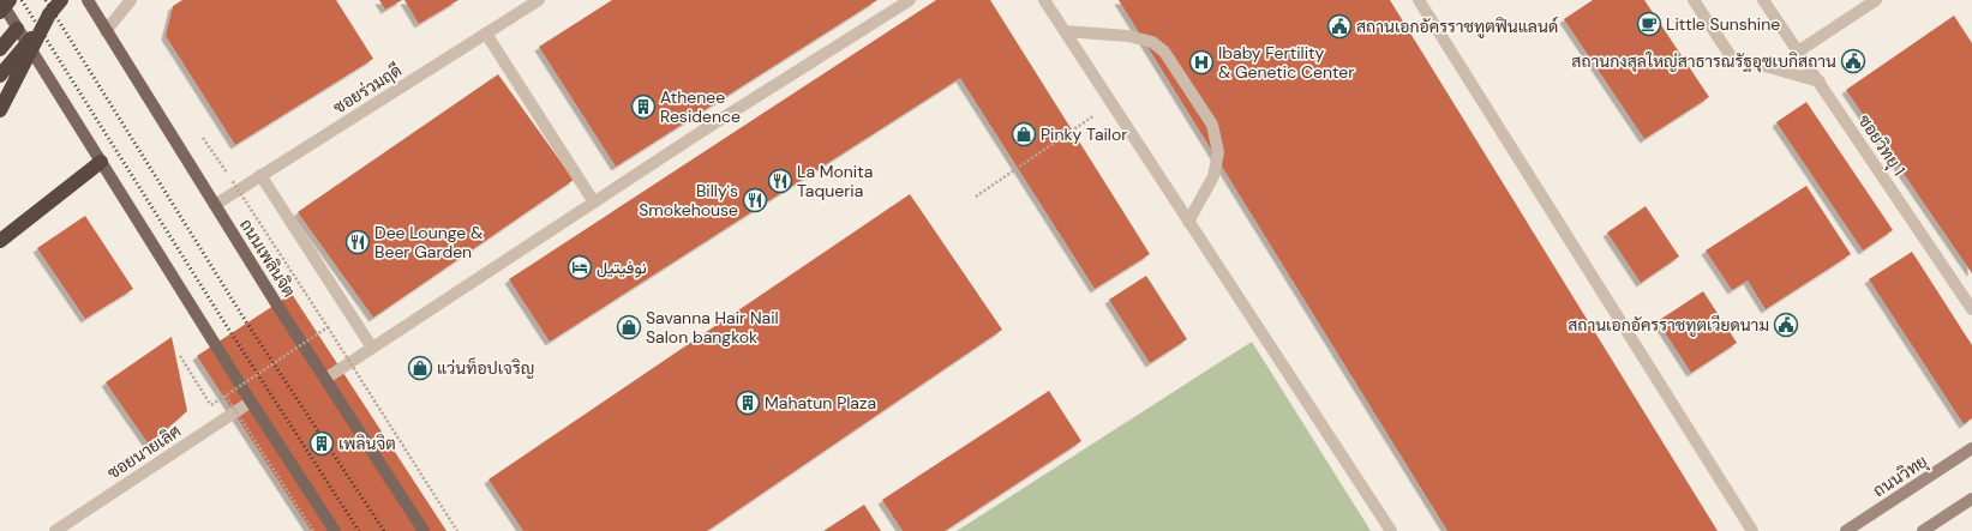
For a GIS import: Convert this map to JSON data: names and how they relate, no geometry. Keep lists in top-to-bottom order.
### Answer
{
  "streets": {
    "main road": ["ถนนเพลินจิต", "ถนนวิทยุ"],
    "street": ["ซอยร่วมฤดี", "ซอยวิทยุ 1", "ซอยนายเลิศ"]
  },
  "crossings": [
    ["ซอยร่วมฤดี", "ถนนเพลินจิต"]
  ],
  "places": {
    "cafe": ["Little Sunshine"],
    "public building": ["สถานเอกอัครราชทูตฟินแลนด์", "สถานกงสุลใหญ่สาธารณรัฐอุซเบกิสถาน", "สถานเอกอัครราชทูตเวียดนาม"],
    "hospital": ["Ibaby Fertility & Genetic Center"],
    "building": ["Athenee Residence", "Mahatun Plaza", "เพลินจิต"],
    "shop": ["Pinky Tailor", "Savanna Hair Nail Salon bangkok", "แว่นท็อปเจริญ"],
    "restaurant": ["La Monita Taqueria", "Billy's Smokehouse", "Dee Lounge & Beer Garden"],
    "hotel": ["نوفيتيل"]
  }
}
